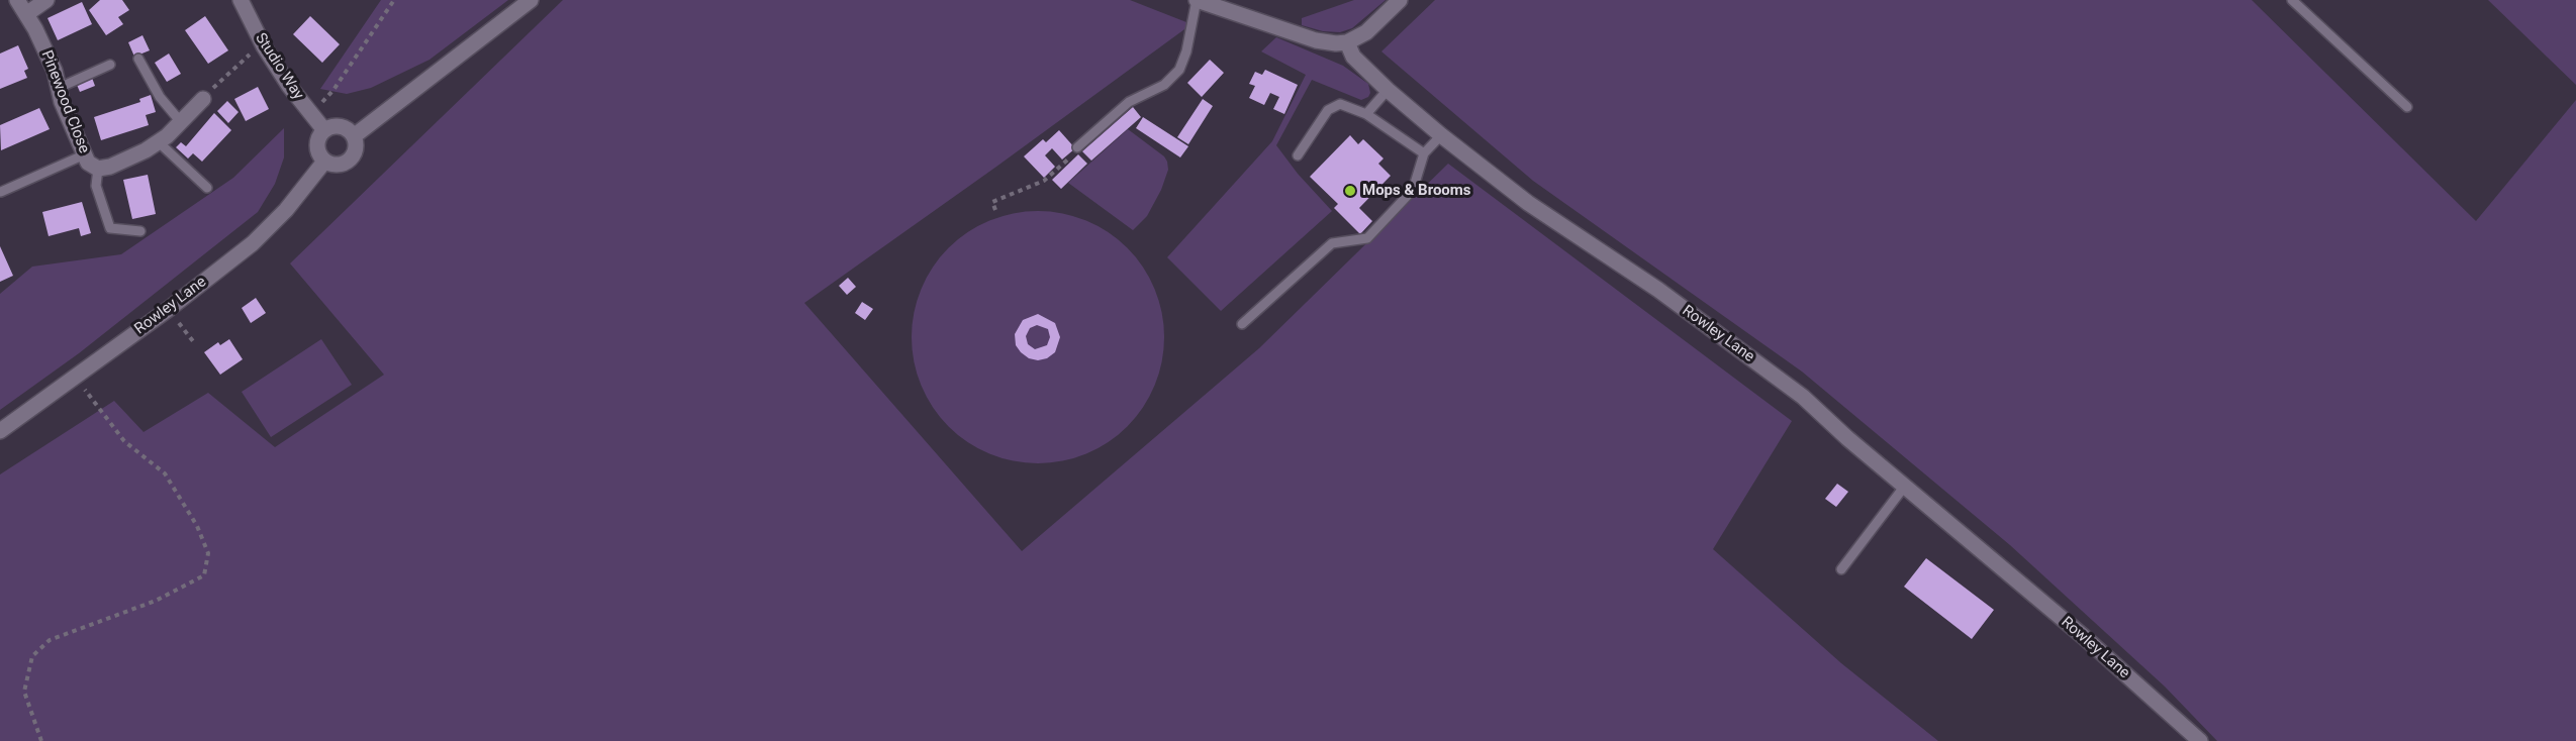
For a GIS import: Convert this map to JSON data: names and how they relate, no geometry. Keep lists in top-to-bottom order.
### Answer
{
  "streets": {
    "street": ["Studio Way", "Pinewood Close", "Rowley Lane"]
  },
  "crossings": [
    ["Studio Way", "Rowley Lane"]
  ],
  "places": ["Mops & Brooms"]
}
